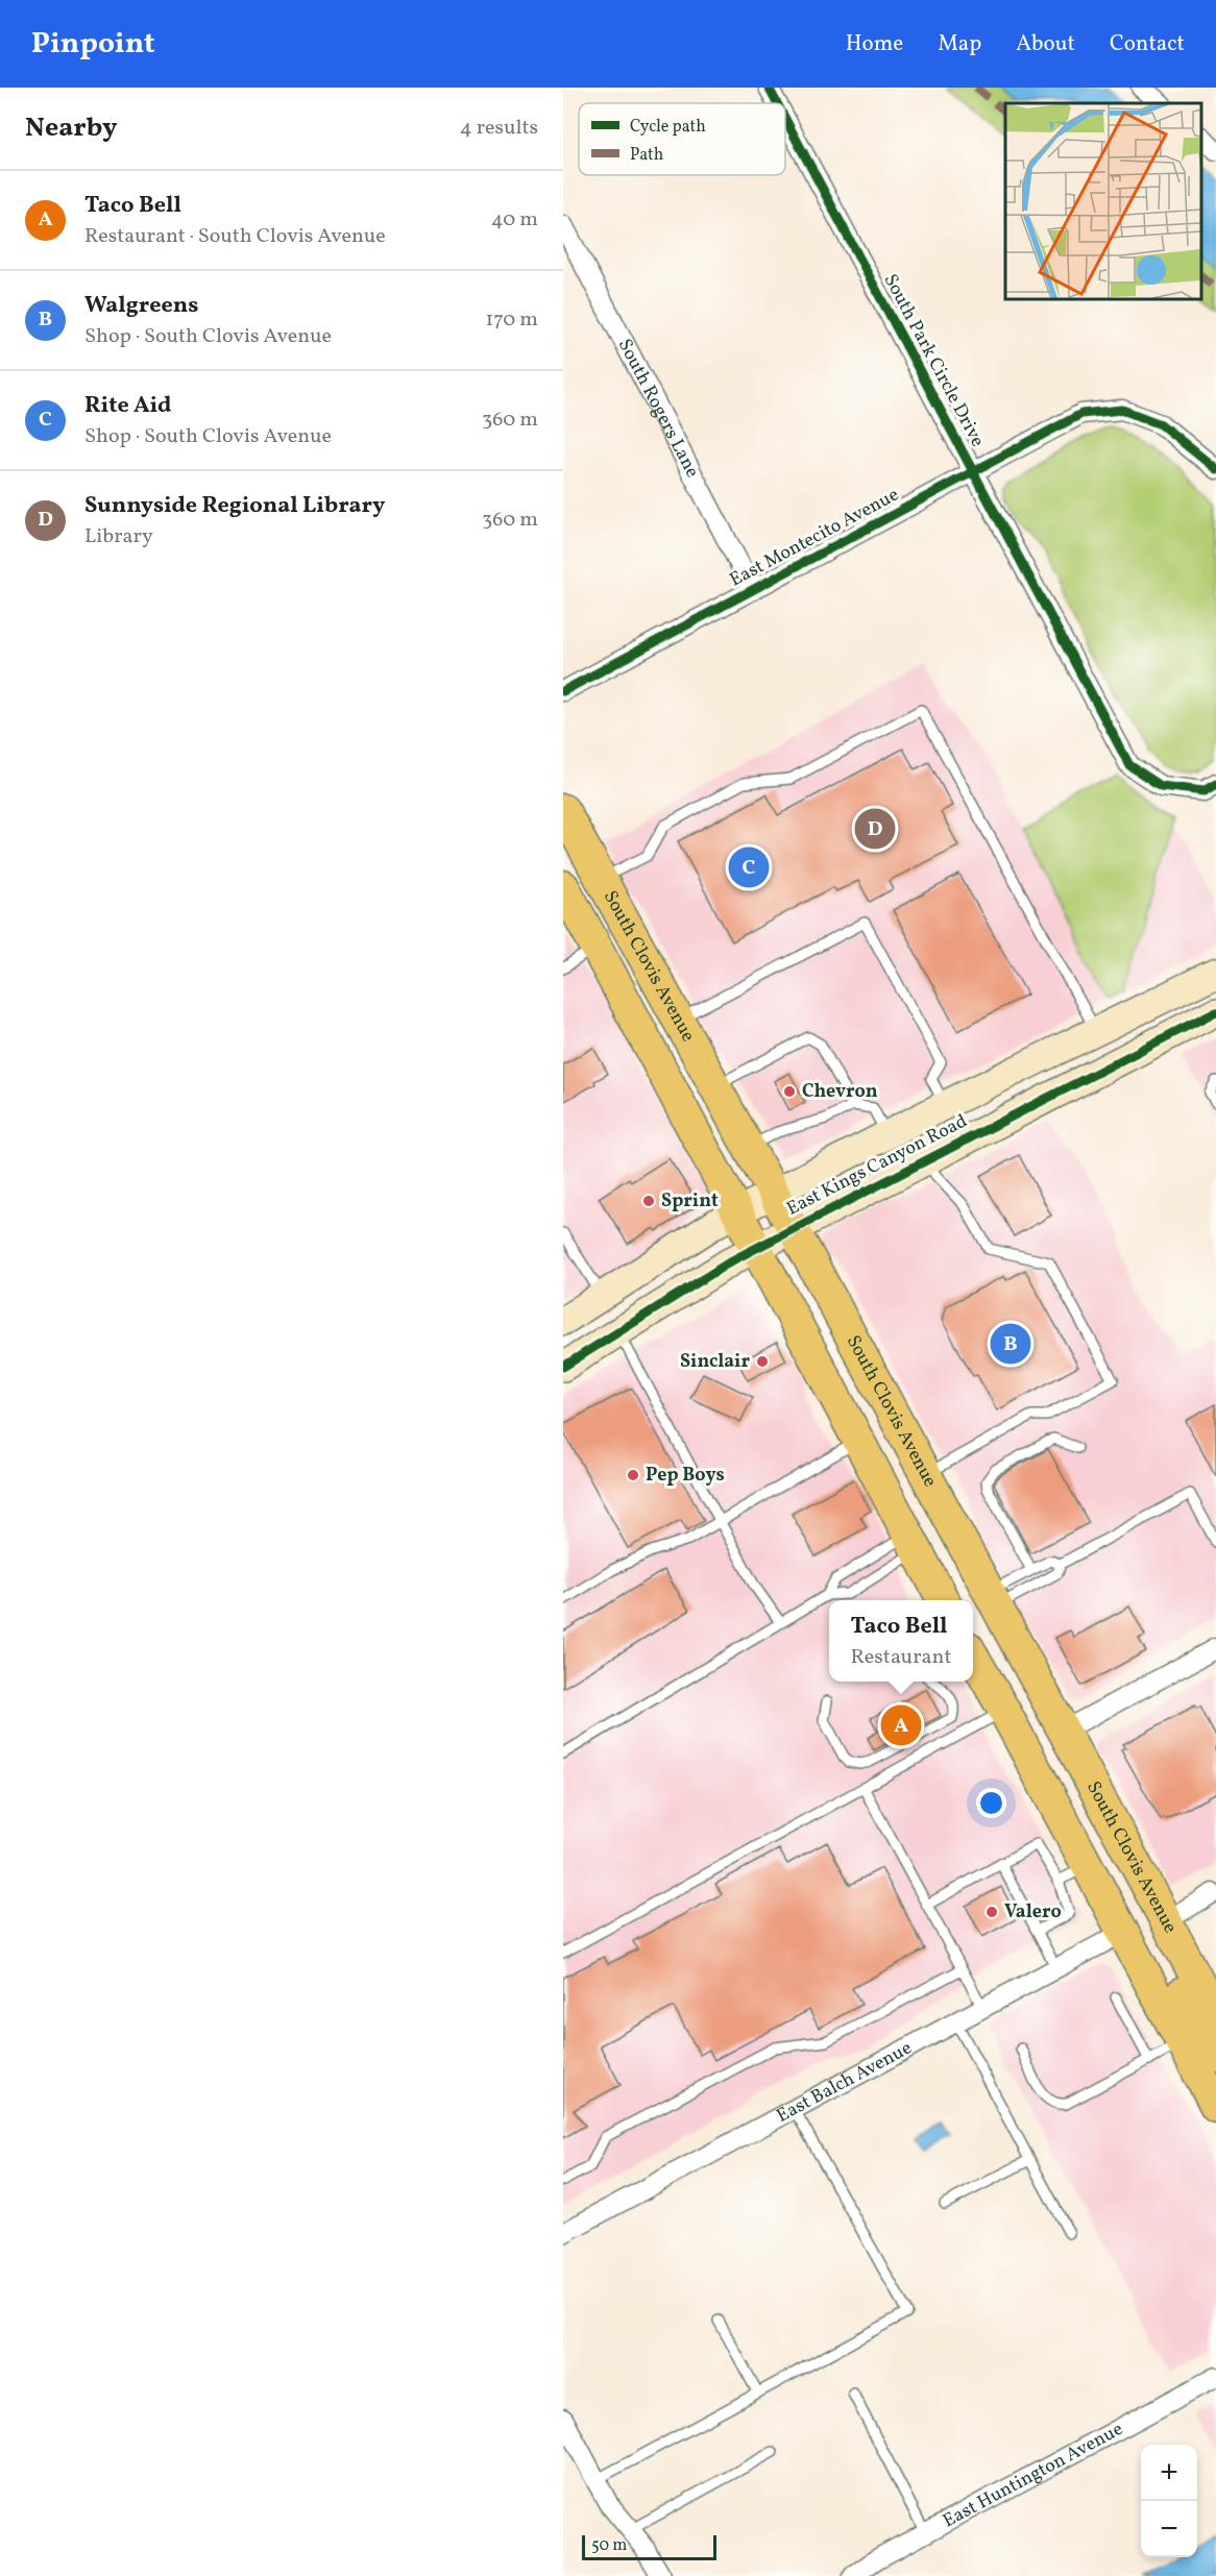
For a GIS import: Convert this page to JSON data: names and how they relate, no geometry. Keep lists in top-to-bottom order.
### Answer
{
  "streets": {
    "main road": ["South Clovis Avenue", "East Kings Canyon Road"],
    "street": [
      "South Park Circle Drive",
      "South Rogers Lane",
      "East Montecito Avenue",
      "East Balch Avenue",
      "East Huntington Avenue"
    ]
  },
  "crossings": [
    ["South Park Circle Drive", "East Montecito Avenue"],
    ["South Rogers Lane", "East Montecito Avenue"],
    ["South Clovis Avenue", "East Kings Canyon Road"]
  ],
  "places": [
    "Chevron",
    "Sprint",
    "Sinclair",
    "Pep Boys",
    "Valero"
  ],
  "legend": ["Cycle path", "Path"],
  "scale_bar": "50 m",
  "page": {
    "header": "Pinpoint",
    "nav": [
      "Home",
      "Map",
      "About",
      "Contact"
    ],
    "heading": ["Nearby", "4 results"],
    "list": [
      {
        "mark": "A",
        "name": "Taco Bell",
        "note": "Restaurant · South Clovis Avenue",
        "value": "40 m"
      },
      {
        "mark": "B",
        "name": "Walgreens",
        "note": "Shop · South Clovis Avenue",
        "value": "170 m"
      },
      {
        "mark": "C",
        "name": "Rite Aid",
        "note": "Shop · South Clovis Avenue",
        "value": "360 m"
      },
      {
        "mark": "D",
        "name": "Sunnyside Regional Library",
        "note": "Library",
        "value": "360 m"
      }
    ],
    "pins": [
      "D",
      "C",
      "B",
      "A"
    ],
    "popup": ["Taco Bell", "Restaurant"],
    "map_buttons": ["+", "−"],
    "scale": "50 m"
  }
}
